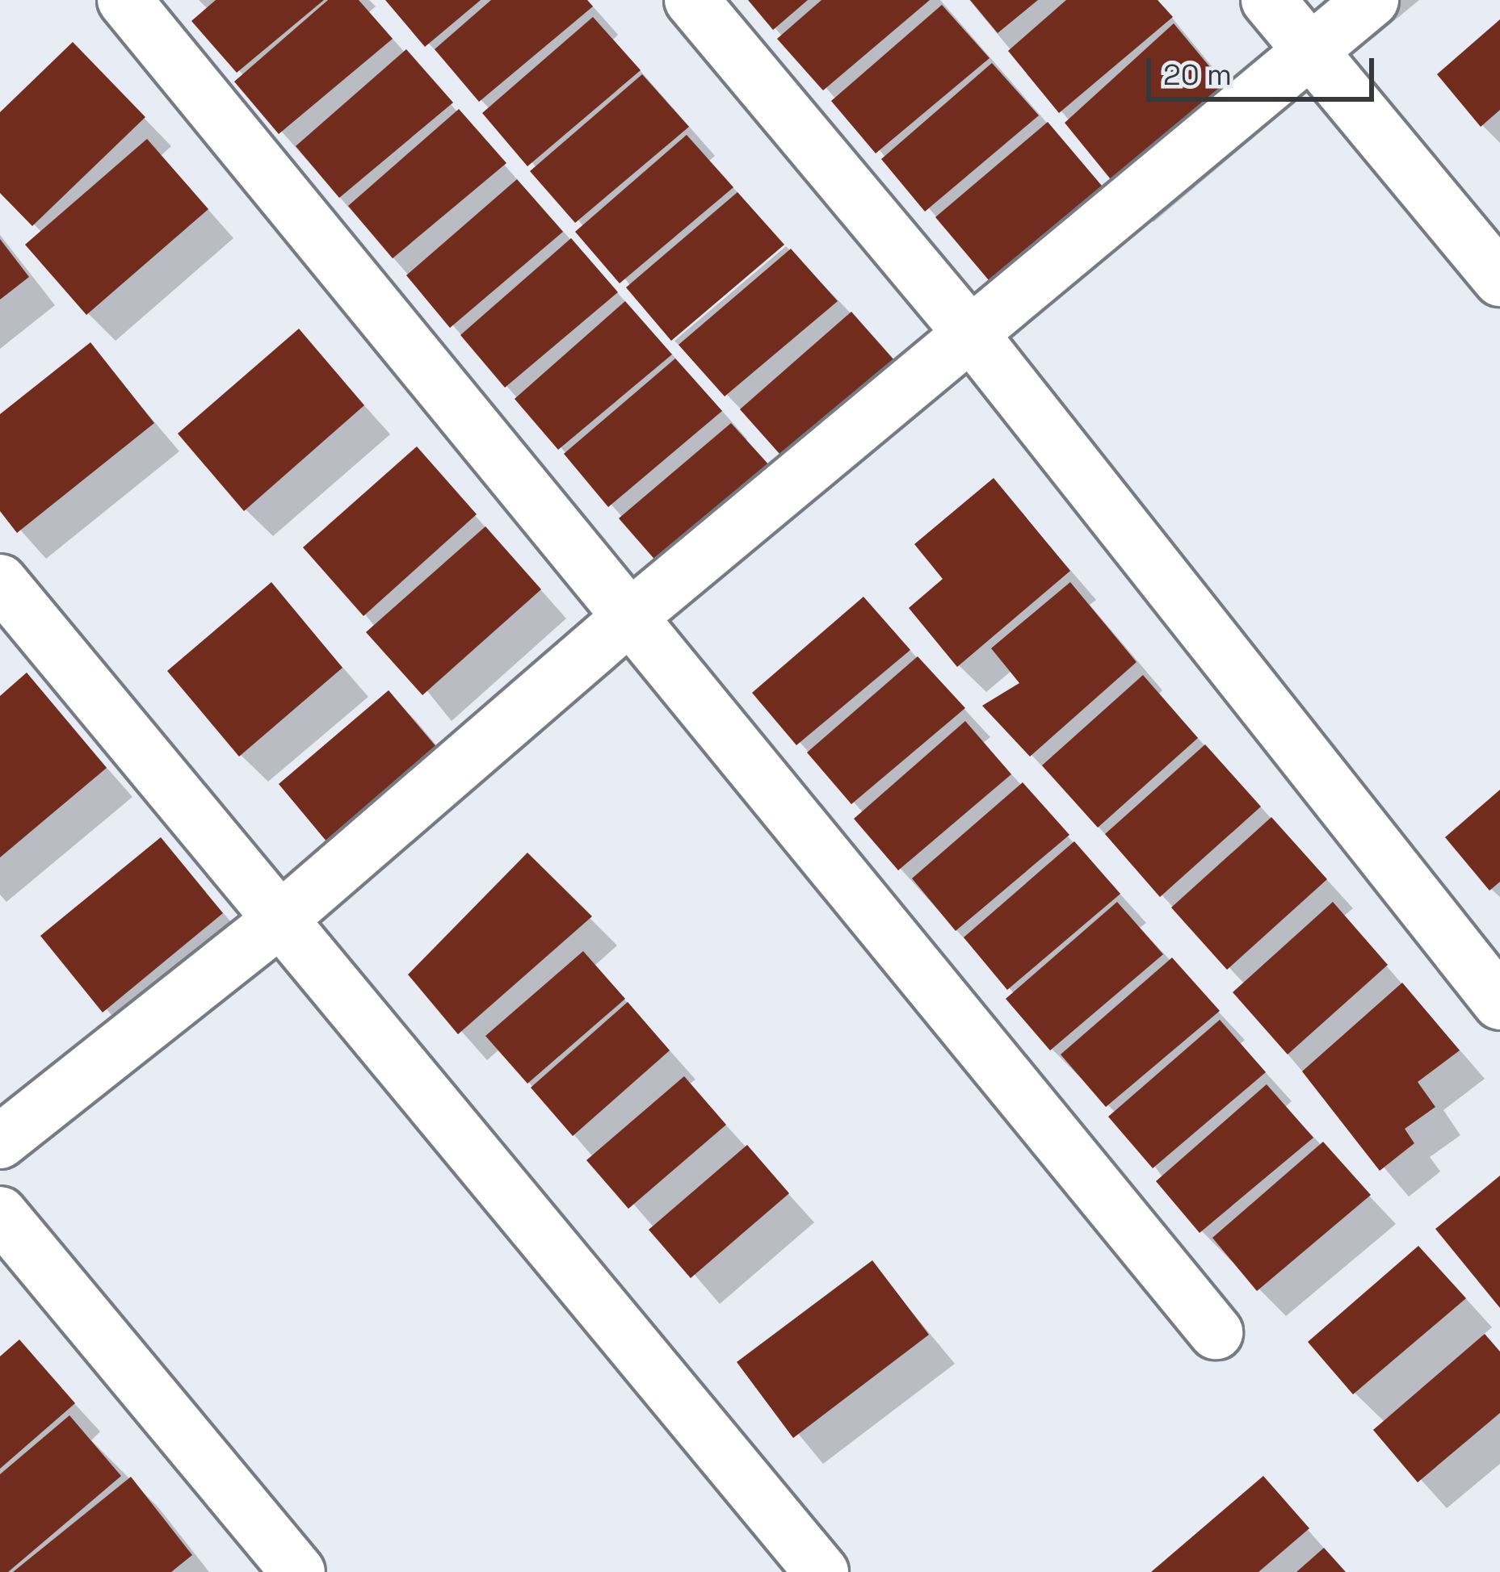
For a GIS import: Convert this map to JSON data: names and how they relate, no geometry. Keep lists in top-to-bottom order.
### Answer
{
  "scale_bar": "20 m"
}
